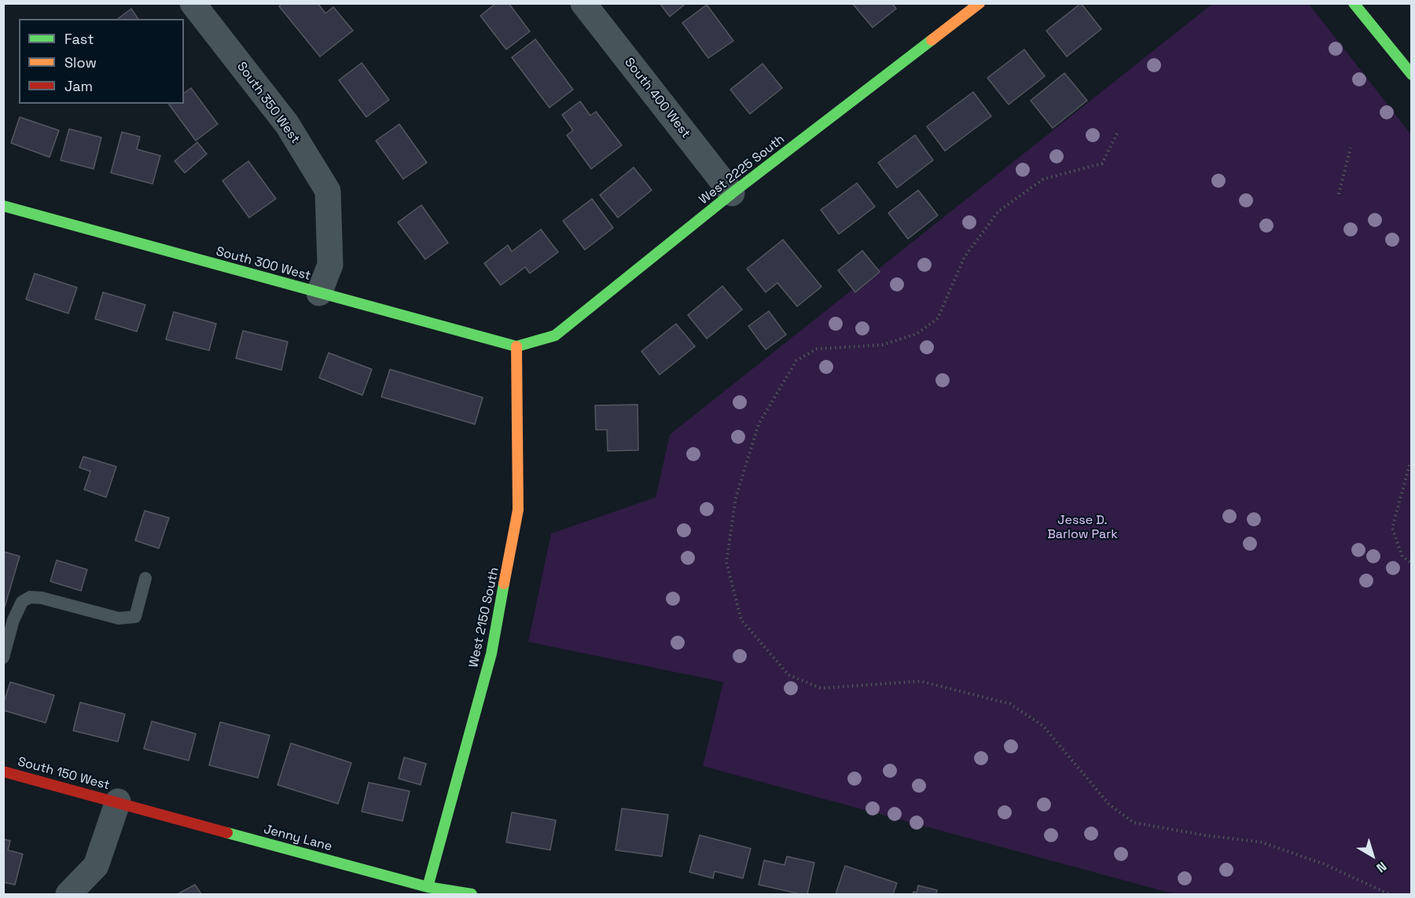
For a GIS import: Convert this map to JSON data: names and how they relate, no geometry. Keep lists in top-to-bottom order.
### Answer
{
  "streets": {
    "street": [
      "South 400 West",
      "South 350 West",
      "West 2225 South",
      "South 300 West",
      "West 2150 South",
      "South 150 West",
      "Jenny Lane"
    ]
  },
  "crossings": [
    ["South 400 West", "West 2225 South"],
    ["South 350 West", "South 300 West"],
    ["West 2225 South", "South 300 West"],
    ["West 2225 South", "West 2150 South"],
    ["South 300 West", "West 2150 South"],
    ["West 2150 South", "Jenny Lane"],
    ["South 150 West", "Jenny Lane"]
  ],
  "parks": ["Jesse D. Barlow Park"],
  "legend": ["Fast", "Slow", "Jam"],
  "north": "bottom right"
}
